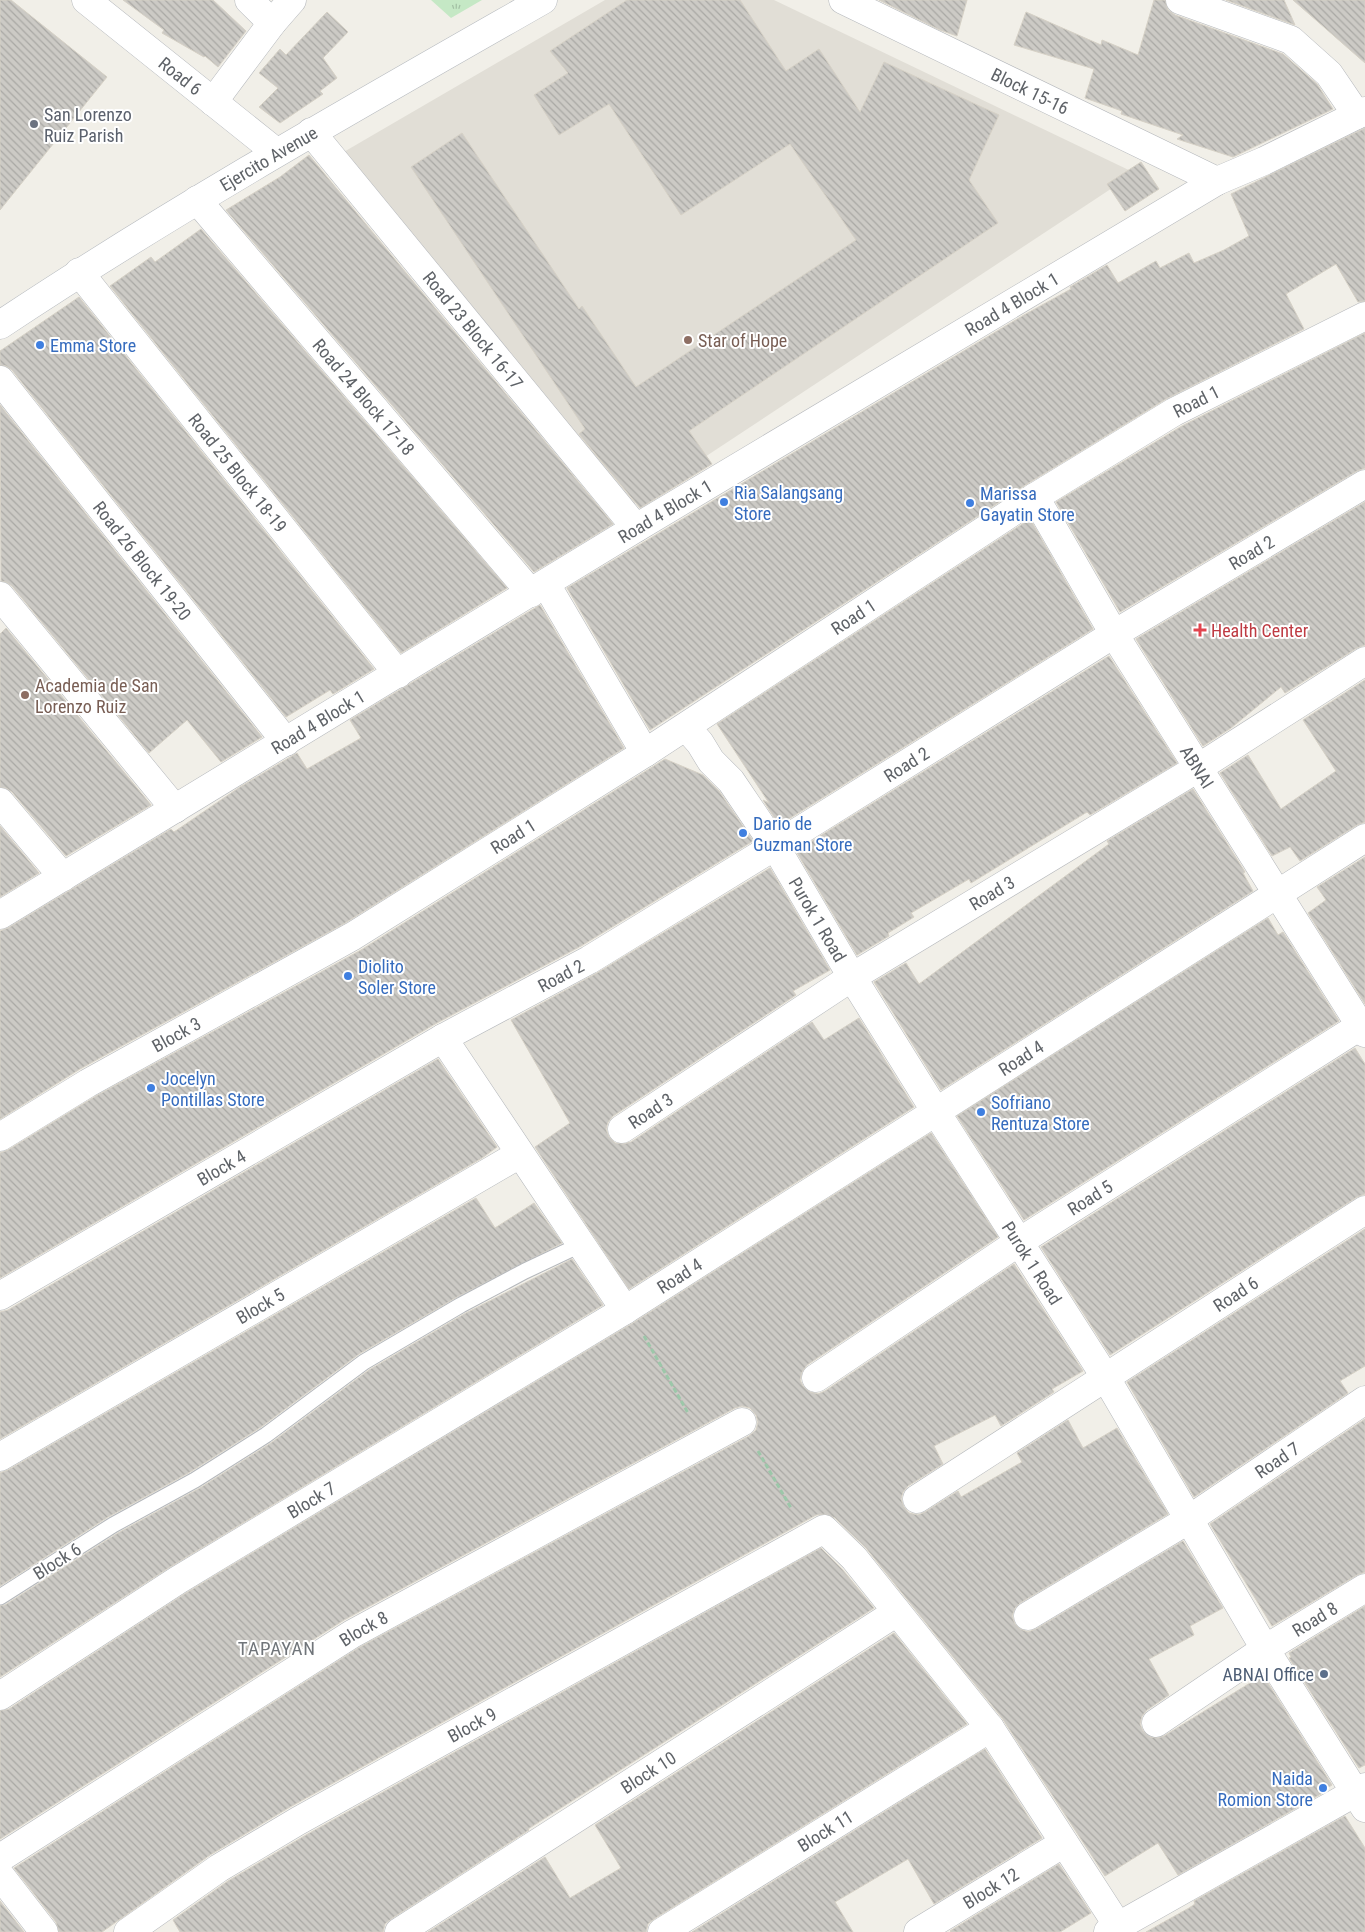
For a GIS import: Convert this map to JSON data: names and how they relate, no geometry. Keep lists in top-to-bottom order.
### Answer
{
  "streets": {
    "street": [
      "Road 6",
      "Block 15-16",
      "Ejercito Avenue",
      "Road 4 Block 1",
      "Road 23 Block 16-17",
      "Road 24 Block 17-18",
      "Road 1",
      "Road 25 Block 18-19",
      "Road 2",
      "Road 26 Block 19-20",
      "ABNAI",
      "Road 3",
      "Purok 1 Road",
      "Block 3",
      "Road 4",
      "Block 4",
      "Road 5",
      "Block 5",
      "Road 7",
      "Block 7",
      "Road 8",
      "Block 8",
      "Block 9",
      "Block 10",
      "Block 11",
      "Block 12"
    ],
    "lane": ["Block 6"]
  },
  "crossings": [
    ["Road 6", "Ejercito Avenue"],
    ["Road 6", "Purok 1 Road"],
    ["Block 15-16", "Road 4 Block 1"],
    ["Ejercito Avenue", "Road 23 Block 16-17"],
    ["Ejercito Avenue", "Road 24 Block 17-18"],
    ["Ejercito Avenue", "Road 25 Block 18-19"],
    ["Road 4 Block 1", "Road 23 Block 16-17"],
    ["Road 4 Block 1", "Road 24 Block 17-18"],
    ["Road 4 Block 1", "Road 25 Block 18-19"],
    ["Road 4 Block 1", "Road 26 Block 19-20"],
    ["Road 1", "ABNAI"],
    ["Road 1", "Purok 1 Road"],
    ["Road 1", "Block 3"],
    ["Road 2", "ABNAI"],
    ["Road 2", "Purok 1 Road"],
    ["Road 2", "Block 4"],
    ["ABNAI", "Road 3"],
    ["ABNAI", "Road 4"],
    ["ABNAI", "Road 5"],
    ["Road 3", "Purok 1 Road"],
    ["Purok 1 Road", "Road 4"],
    ["Purok 1 Road", "Road 5"],
    ["Purok 1 Road", "Road 7"],
    ["Purok 1 Road", "Road 8"],
    ["Road 4", "Block 7"]
  ],
  "districts": ["TAPAYAN"],
  "places": {
    "other": [
      "San Lorenzo Ruiz Parish",
      "Star of Hope",
      "Emma Store",
      "Ria Salangsang Store",
      "Marissa Gayatin Store",
      "Academia de San Lorenzo Ruiz",
      "Dario de Guzman Store",
      "Diolito Soler Store",
      "Jocelyn Pontillas Store",
      "Sofriano Rentuza Store",
      "ABNAI Office",
      "Naida Romion Store"
    ],
    "health": ["Health Center"]
  }
}
